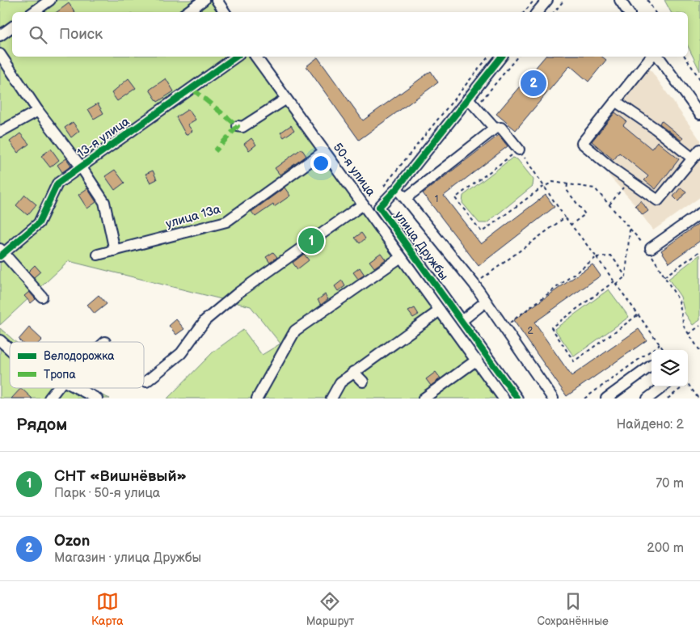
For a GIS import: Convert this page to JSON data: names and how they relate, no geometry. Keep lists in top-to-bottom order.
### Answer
{
  "streets": {
    "street": [
      "13-я улица",
      "50-я улица",
      "улица 13а",
      "улица Дружбы"
    ]
  },
  "crossings": [
    ["50-я улица", "улица 13а"]
  ],
  "house_numbers": ["1", "2"],
  "legend": ["Велодорожка", "Тропа"],
  "page": {
    "search": "Поиск",
    "pins": ["2", "1"],
    "heading": ["Рядом", "Найдено: 2"],
    "list": [
      {
        "mark": "1",
        "name": "СНТ «Вишнёвый»",
        "note": "Парк · 50-я улица",
        "value": "70 m"
      },
      {
        "mark": "2",
        "name": "Ozon",
        "note": "Магазин · улица Дружбы",
        "value": "200 m"
      }
    ],
    "nav": ["Карта", "Маршрут", "Сохранённые"]
  }
}
